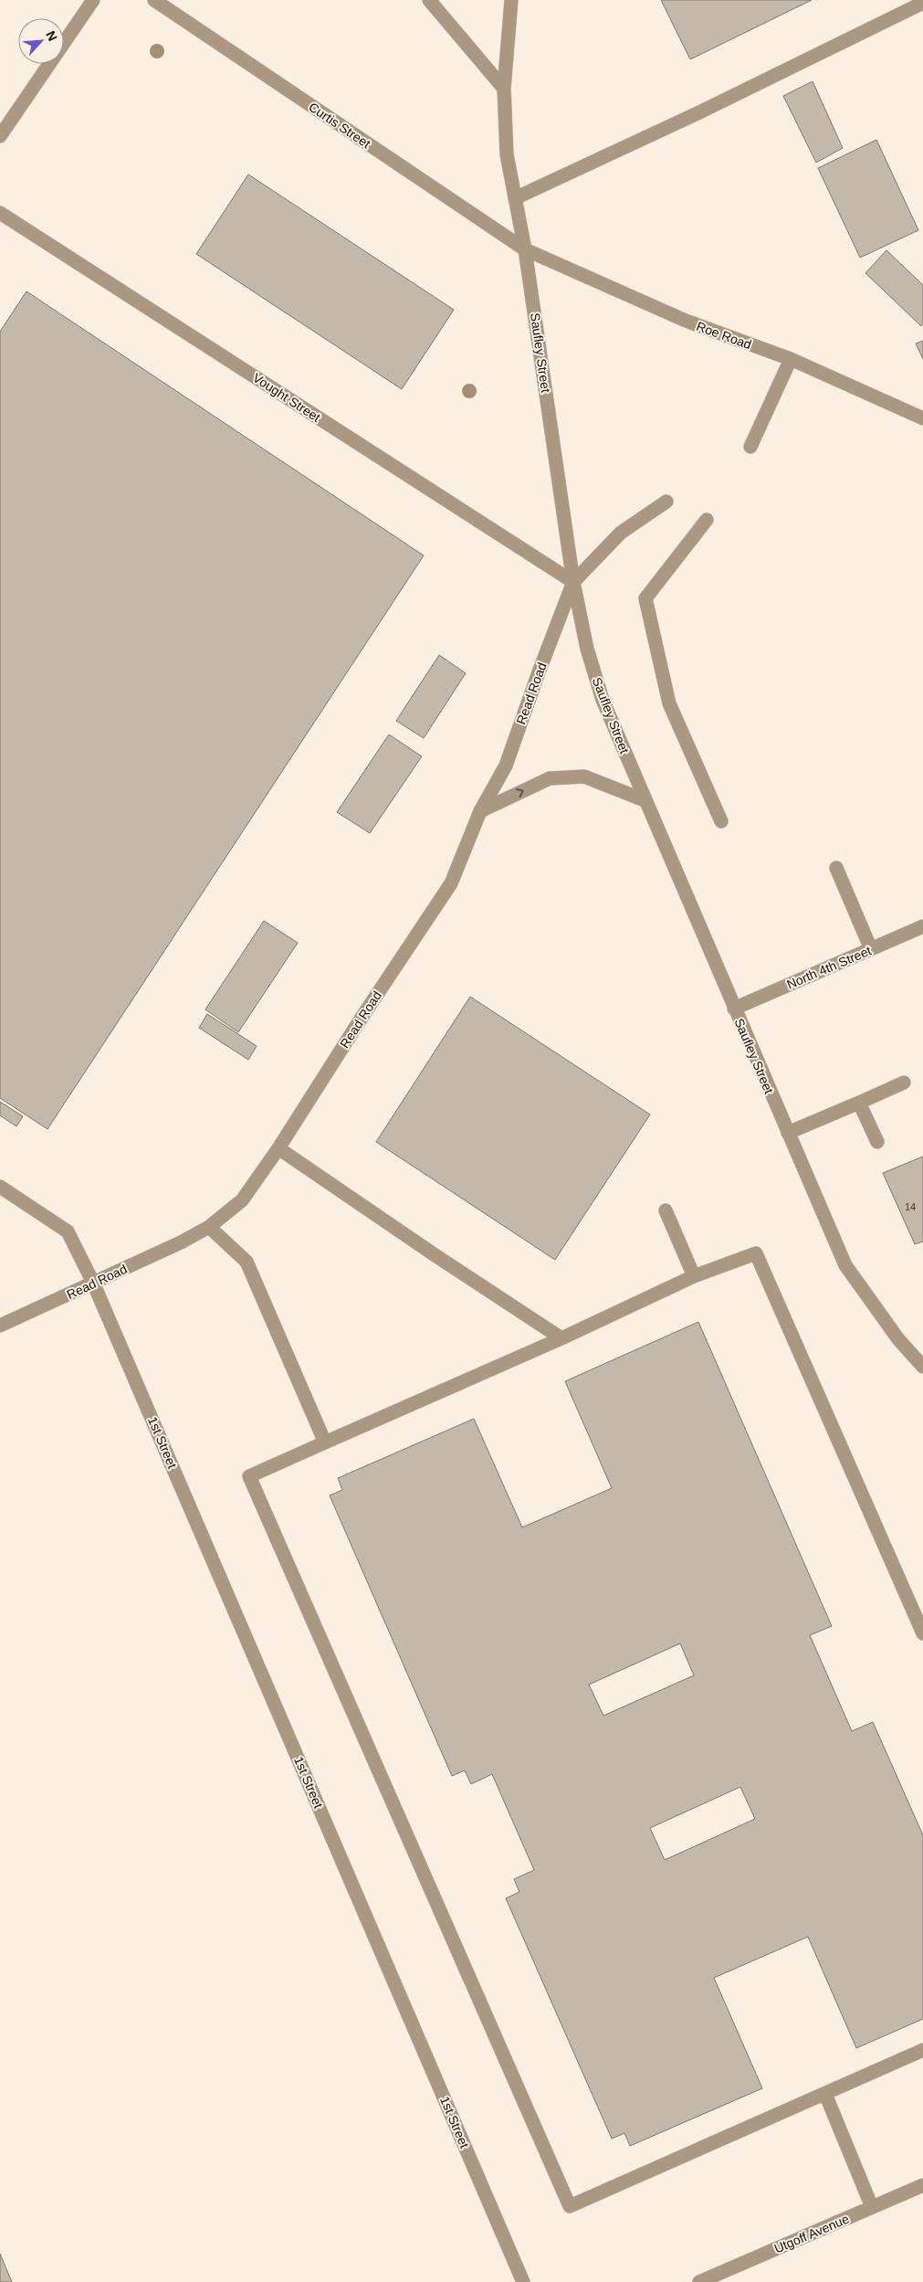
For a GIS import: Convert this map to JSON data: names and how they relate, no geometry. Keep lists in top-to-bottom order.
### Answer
{
  "streets": {
    "street": [
      "Curtis Street",
      "Roe Road",
      "Saufley Street",
      "Vought Street",
      "Read Road",
      "North 4th Street",
      "1st Street",
      "Utgoff Avenue"
    ]
  },
  "crossings": [
    ["Curtis Street", "Roe Road"],
    ["Curtis Street", "Saufley Street"],
    ["Roe Road", "Saufley Street"],
    ["Saufley Street", "Vought Street"],
    ["Saufley Street", "Read Road"],
    ["Saufley Street", "North 4th Street"],
    ["Vought Street", "Read Road"],
    ["Read Road", "1st Street"]
  ],
  "house_numbers": ["14"],
  "north": "top right"
}
